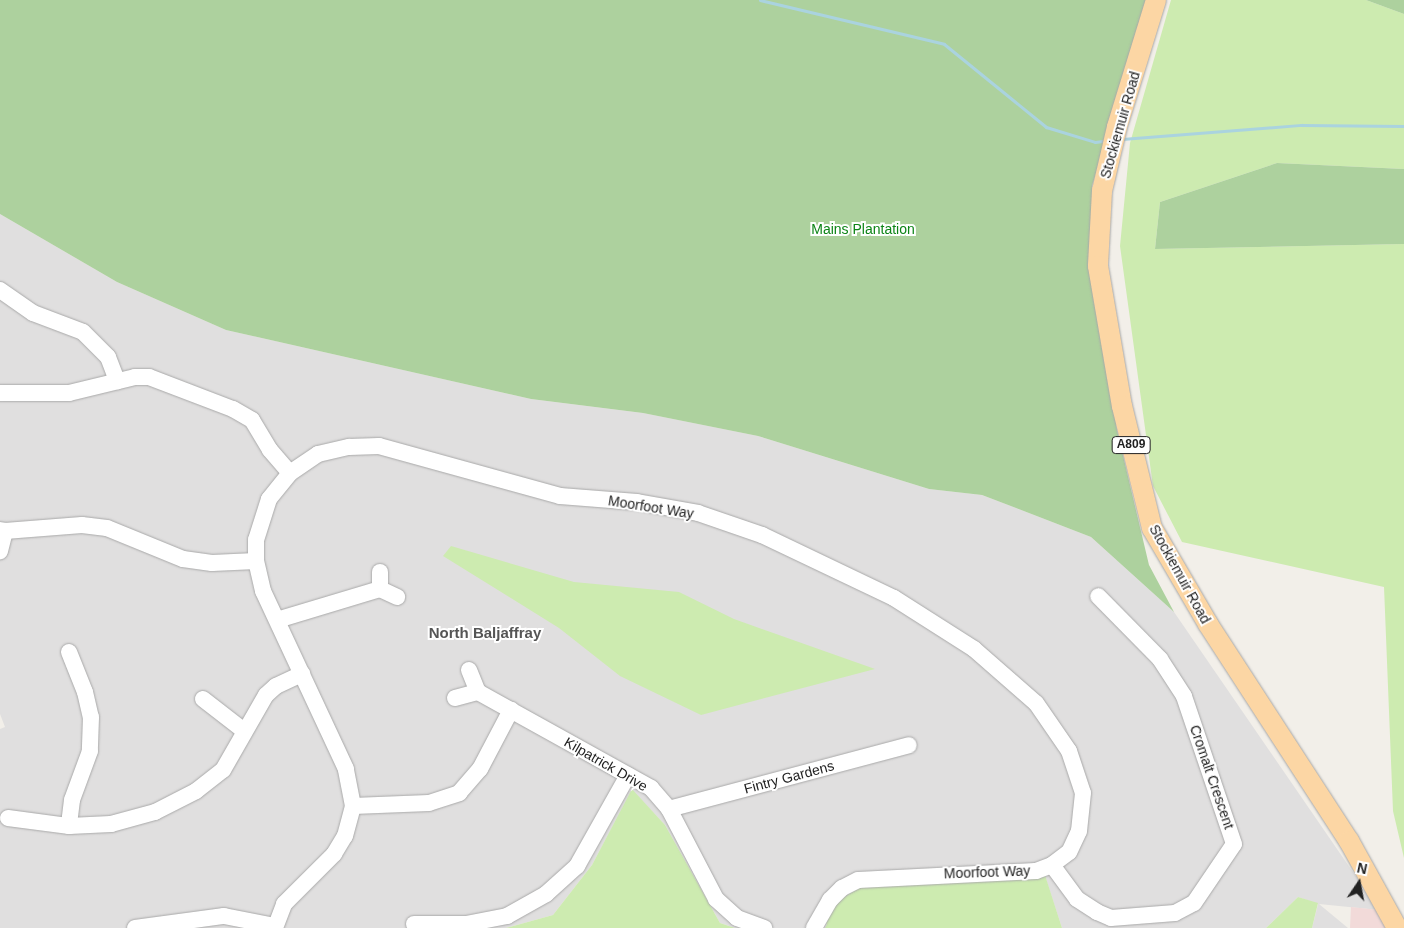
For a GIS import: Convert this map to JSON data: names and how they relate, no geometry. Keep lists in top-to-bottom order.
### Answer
{
  "streets": {
    "main road": ["Stockiemuir Road", "A809"],
    "street": [
      "Moorfoot Way",
      "Kilpatrick Drive",
      "Fintry Gardens",
      "Cromalt Crescent"
    ]
  },
  "crossings": [
    ["Moorfoot Way", "Cromalt Crescent"],
    ["Kilpatrick Drive", "Fintry Gardens"]
  ],
  "districts": ["North Baljaffray"],
  "parks": ["Mains Plantation"],
  "north": "top"
}
